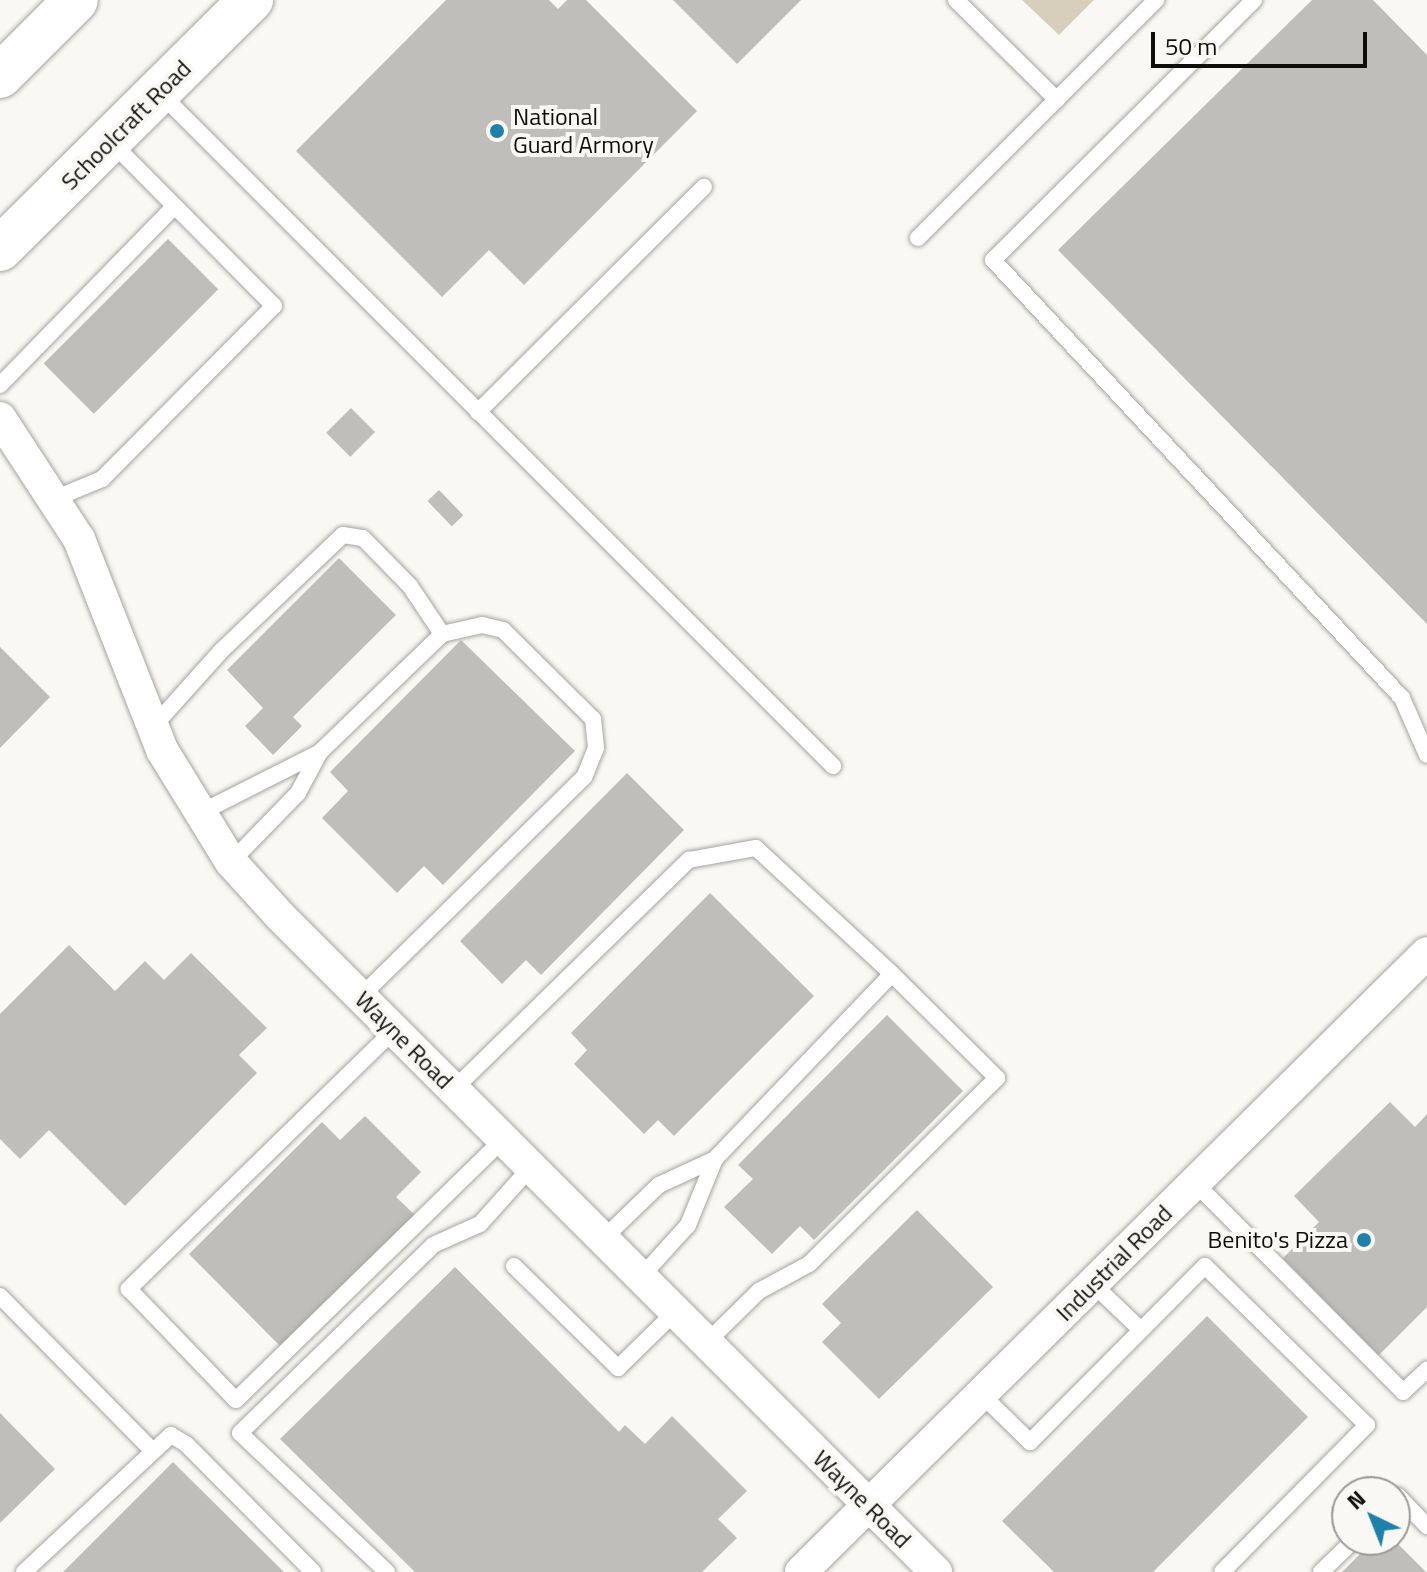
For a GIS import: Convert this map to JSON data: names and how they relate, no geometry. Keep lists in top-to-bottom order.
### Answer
{
  "streets": {
    "main road": ["Schoolcraft Road"],
    "street": ["Wayne Road", "Industrial Road"]
  },
  "crossings": [
    ["Wayne Road", "Industrial Road"]
  ],
  "places": ["National Guard Armory", "Benito's Pizza"],
  "scale_bar": "50 m",
  "north": "top left"
}
